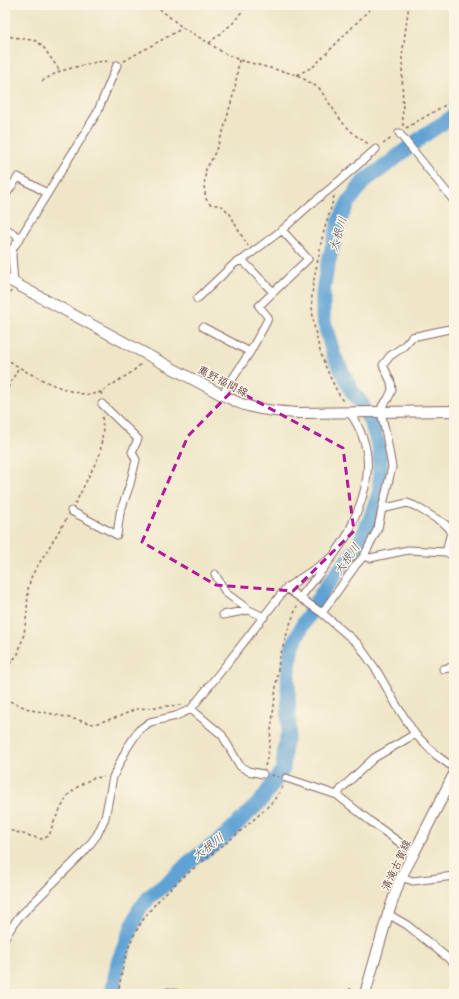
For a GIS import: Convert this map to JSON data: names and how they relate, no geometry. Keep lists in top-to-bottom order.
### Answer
{
  "streets": {
    "main road": ["薦野福間線", "清滝古賀線"]
  },
  "water": ["大根川"]
}
